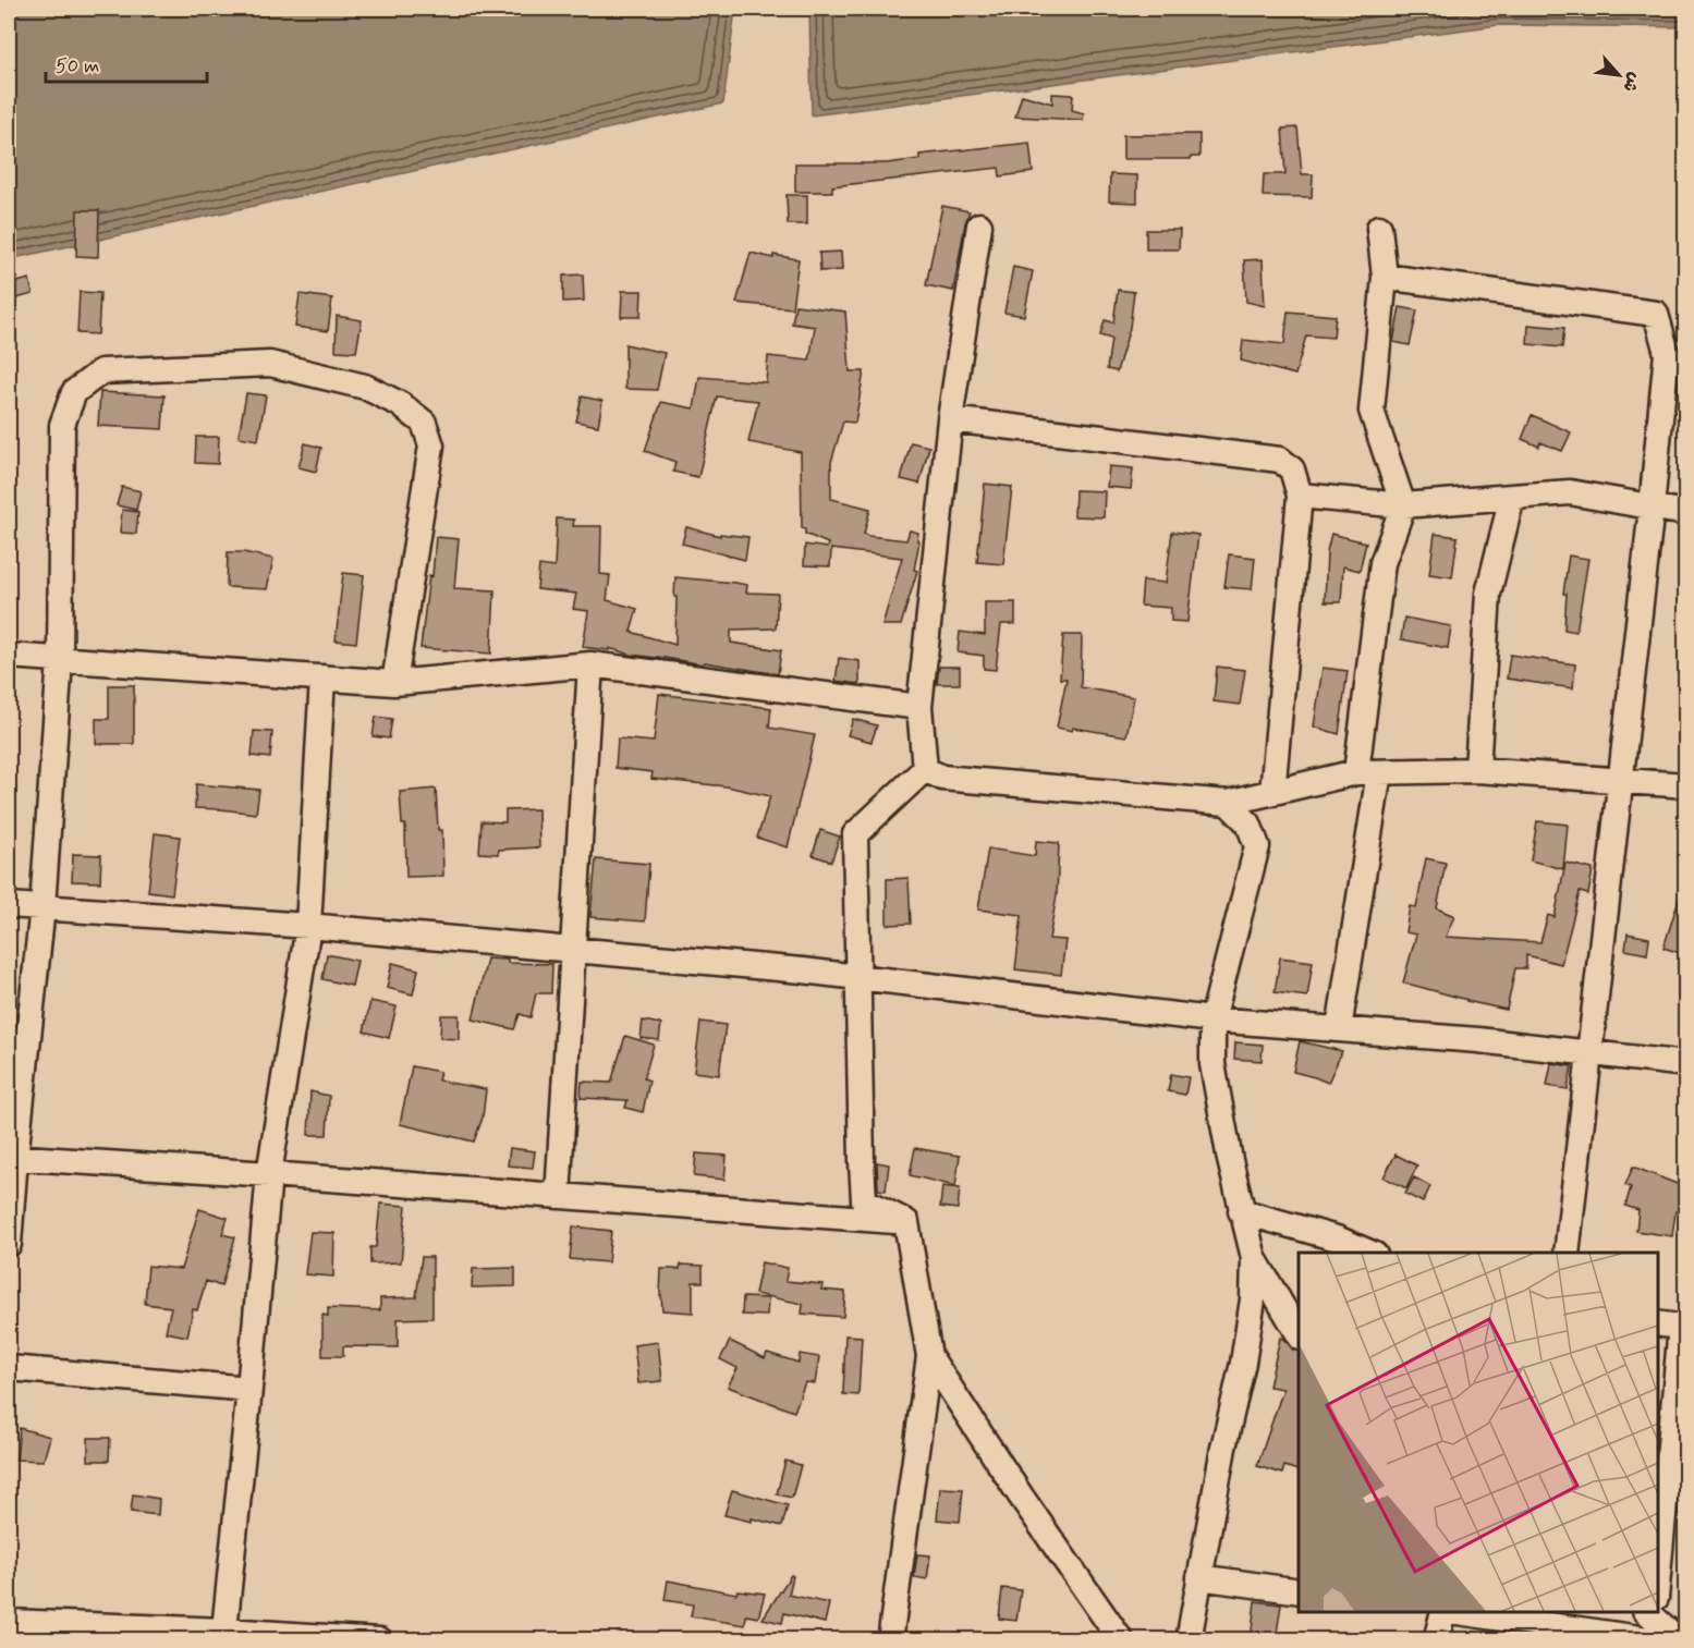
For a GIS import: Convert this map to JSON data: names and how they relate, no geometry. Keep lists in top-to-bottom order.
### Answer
{
  "scale_bar": "50 m",
  "north": "bottom right"
}
